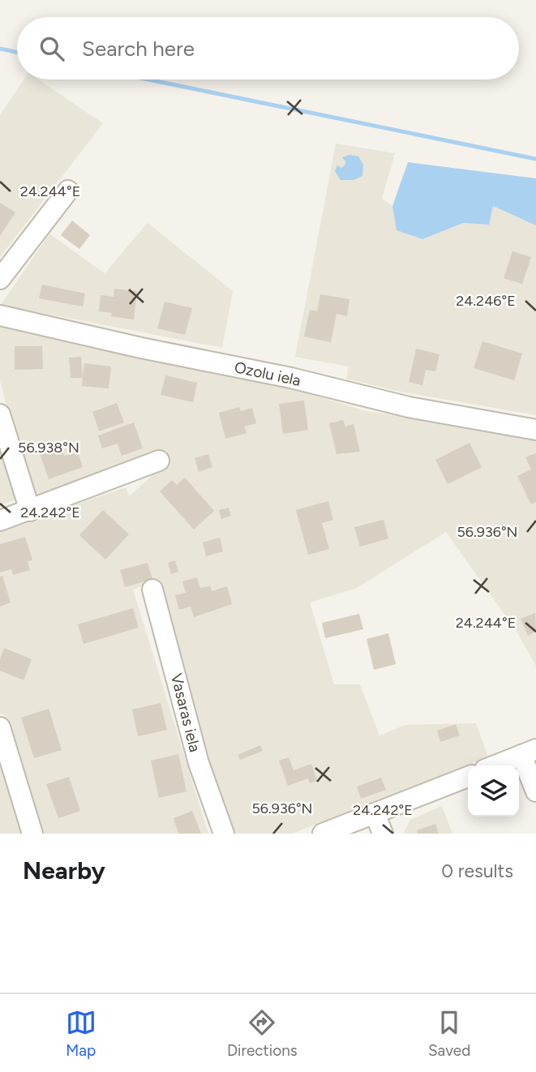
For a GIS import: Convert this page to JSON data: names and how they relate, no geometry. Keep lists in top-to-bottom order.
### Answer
{
  "streets": {
    "street": ["Ozolu iela", "Vasaras iela"]
  },
  "page": {
    "search": "Search here",
    "heading": ["Nearby", "0 results"],
    "nav": ["Map", "Directions", "Saved"]
  },
  "coordinates": [
    "24.244°E",
    "24.246°E",
    "56.938°N",
    "24.242°E",
    "56.936°N"
  ]
}
